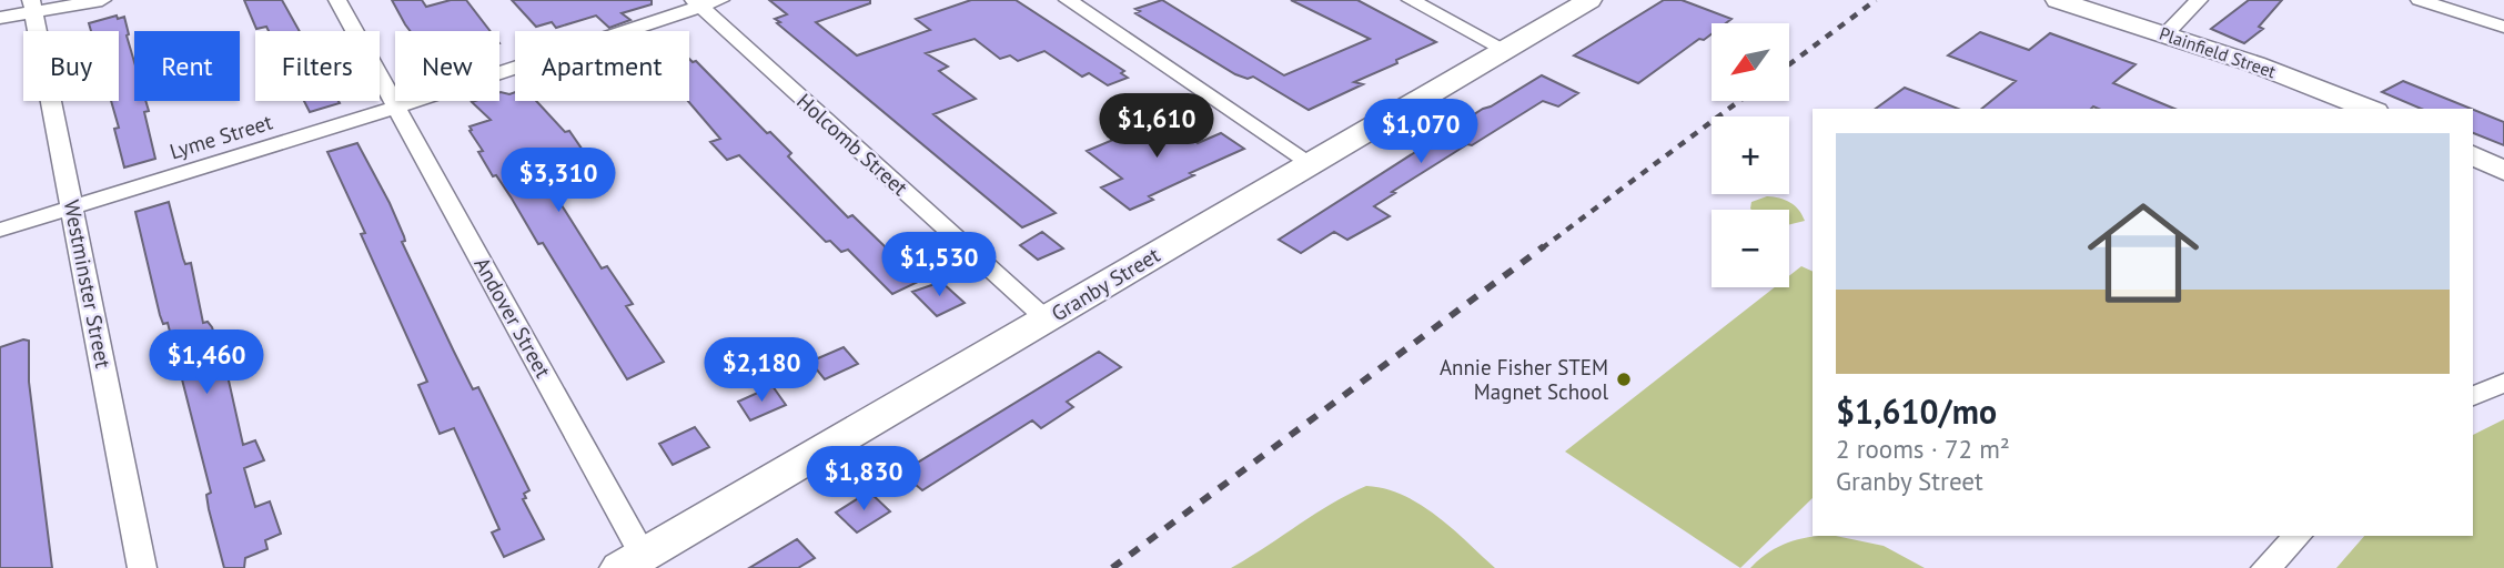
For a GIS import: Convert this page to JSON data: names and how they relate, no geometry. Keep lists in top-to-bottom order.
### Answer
{
  "streets": {
    "main road": ["Plainfield Street", "Granby Street"],
    "street": [
      "Lyme Street",
      "Holcomb Street",
      "Westminster Street",
      "Andover Street"
    ]
  },
  "crossings": [
    ["Lyme Street", "Holcomb Street"],
    ["Lyme Street", "Westminster Street"],
    ["Lyme Street", "Andover Street"],
    ["Holcomb Street", "Granby Street"],
    ["Granby Street", "Andover Street"]
  ],
  "places": ["Annie Fisher STEM Magnet School"],
  "north": "bottom left",
  "page": {
    "map_buttons": ["+", "−"],
    "chip": [
      "Buy",
      "Rent",
      "Filters",
      "New",
      "Apartment"
    ],
    "price": [
      "$1,610",
      "$1,070",
      "$3,310",
      "$1,530",
      "$1,460",
      "$2,180",
      "$1,830"
    ],
    "list": [
      {
        "name": "$1,610/mo",
        "note": "2 rooms · 72 m² · Granby Street"
      }
    ]
  }
}
